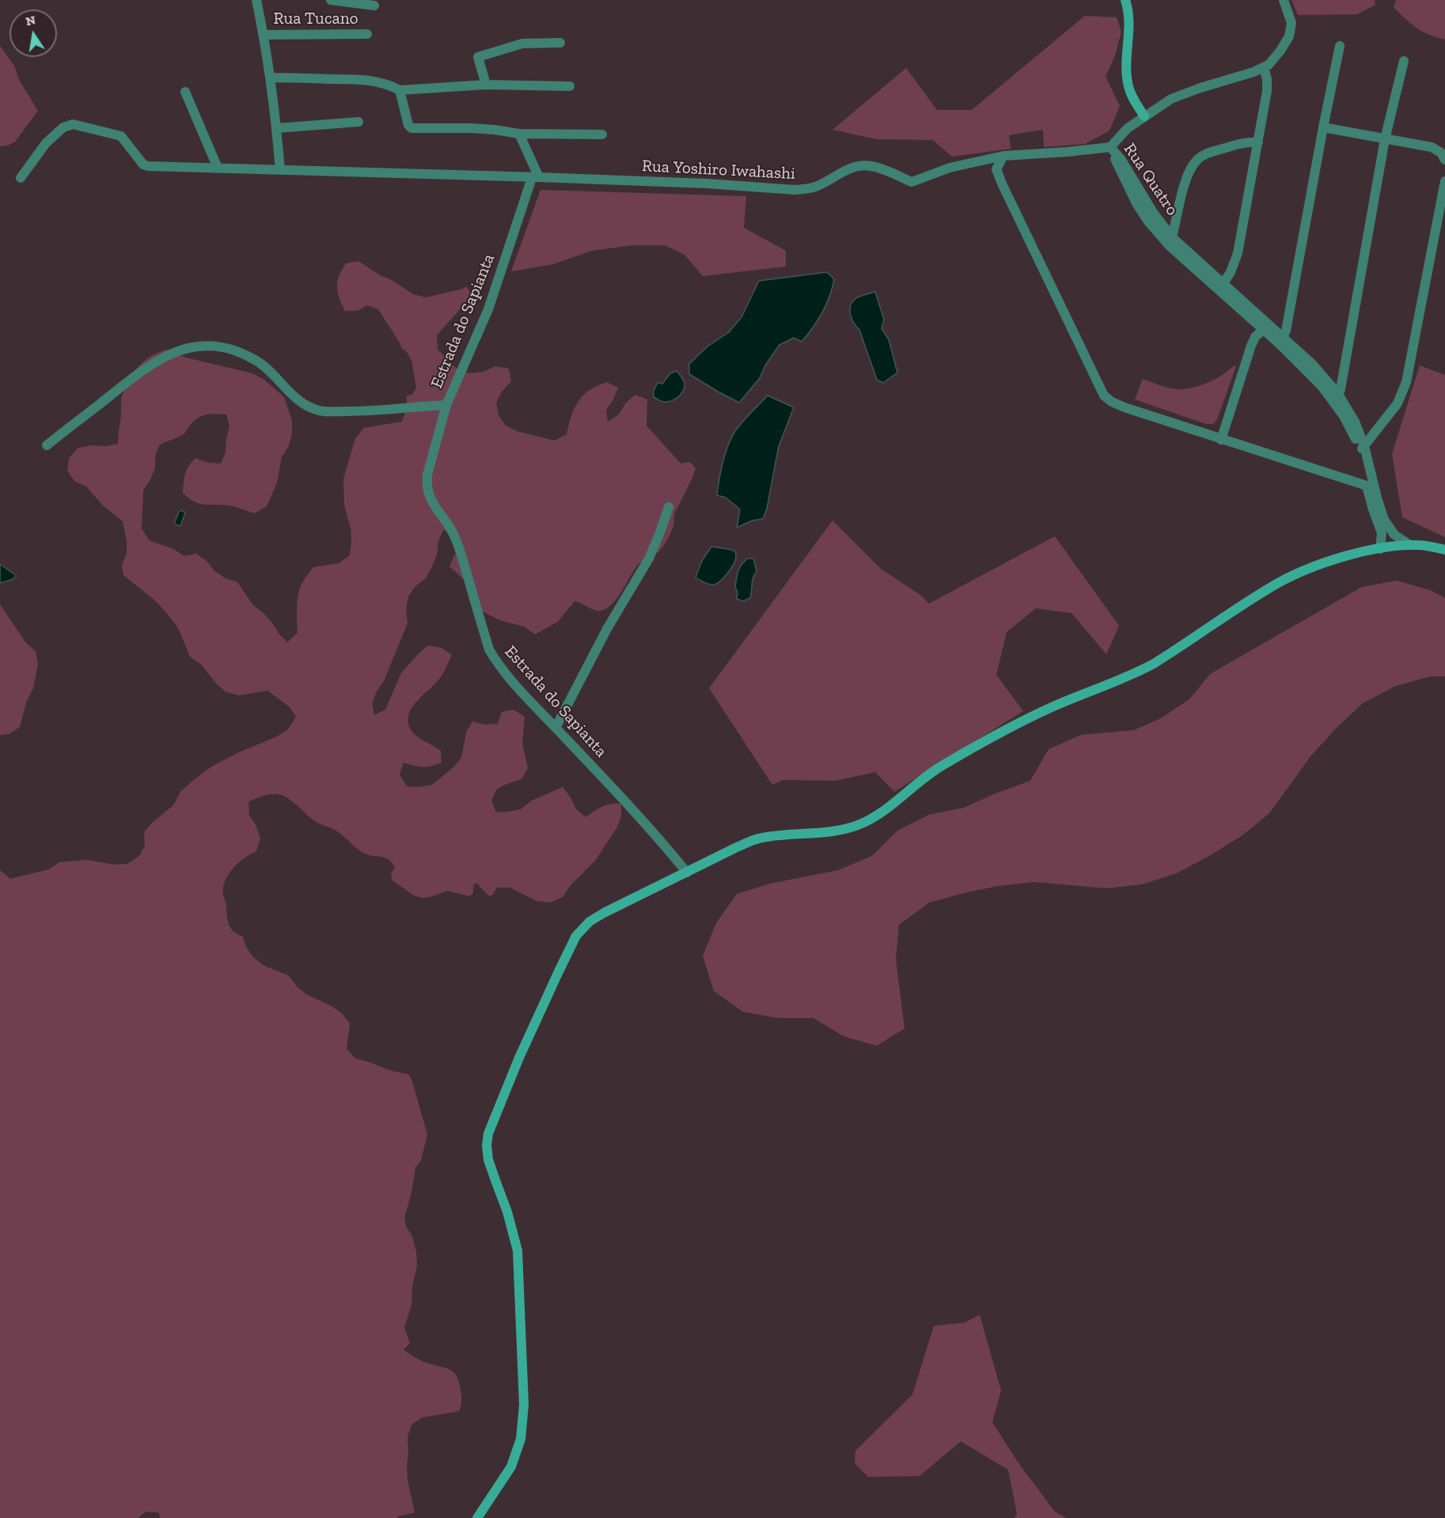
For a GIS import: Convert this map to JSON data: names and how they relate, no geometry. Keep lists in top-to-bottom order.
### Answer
{
  "streets": {
    "street": [
      "Rua Tucano",
      "Rua Yoshiro Iwahashi",
      "Rua Quatro",
      "Estrada do Sapianta"
    ]
  },
  "crossings": [
    ["Rua Yoshiro Iwahashi", "Rua Quatro"],
    ["Rua Yoshiro Iwahashi", "Estrada do Sapianta"]
  ],
  "north": "top"
}
